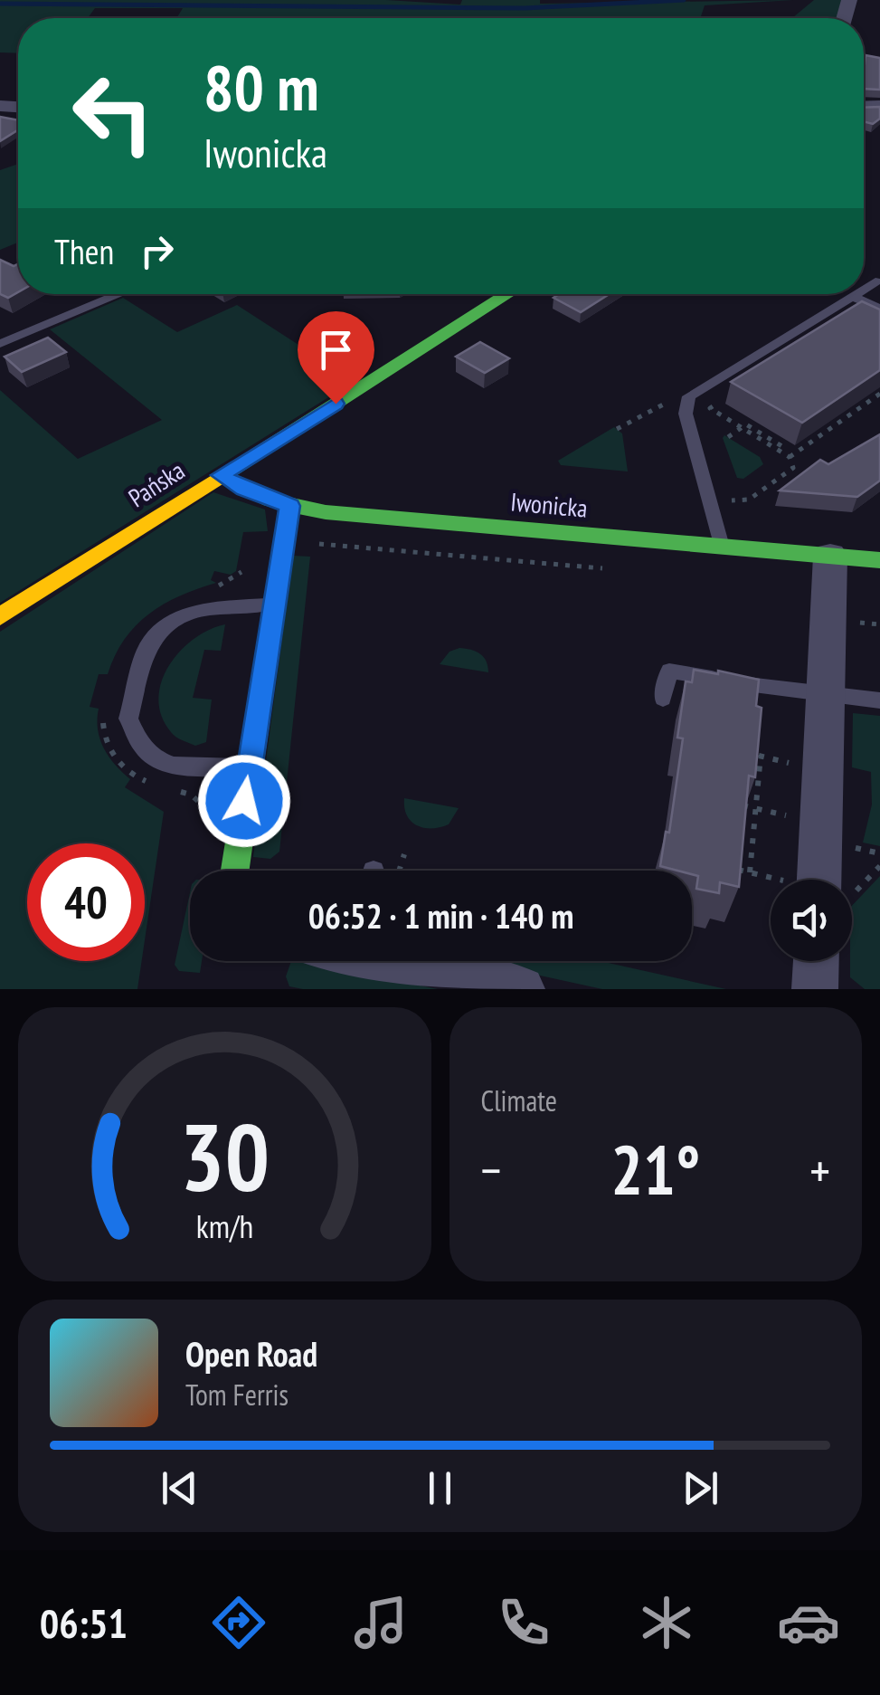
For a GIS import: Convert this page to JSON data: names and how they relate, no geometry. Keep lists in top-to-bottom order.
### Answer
{
  "streets": {
    "street": ["Pańska", "Iwonicka"]
  },
  "crossings": [
    ["Pańska", "Iwonicka"]
  ],
  "page": {
    "turn": ["80 m", "Iwonicka"],
    "then": "Then",
    "limit": "40",
    "trip": "06:52 · 1 min · 140 m",
    "tile": "Climate",
    "heat": ["−", "21°", "+"],
    "song": ["Open Road", "Tom Ferris"],
    "tabs": "06:51",
    "gauge": ["30", "km/h"]
  }
}
